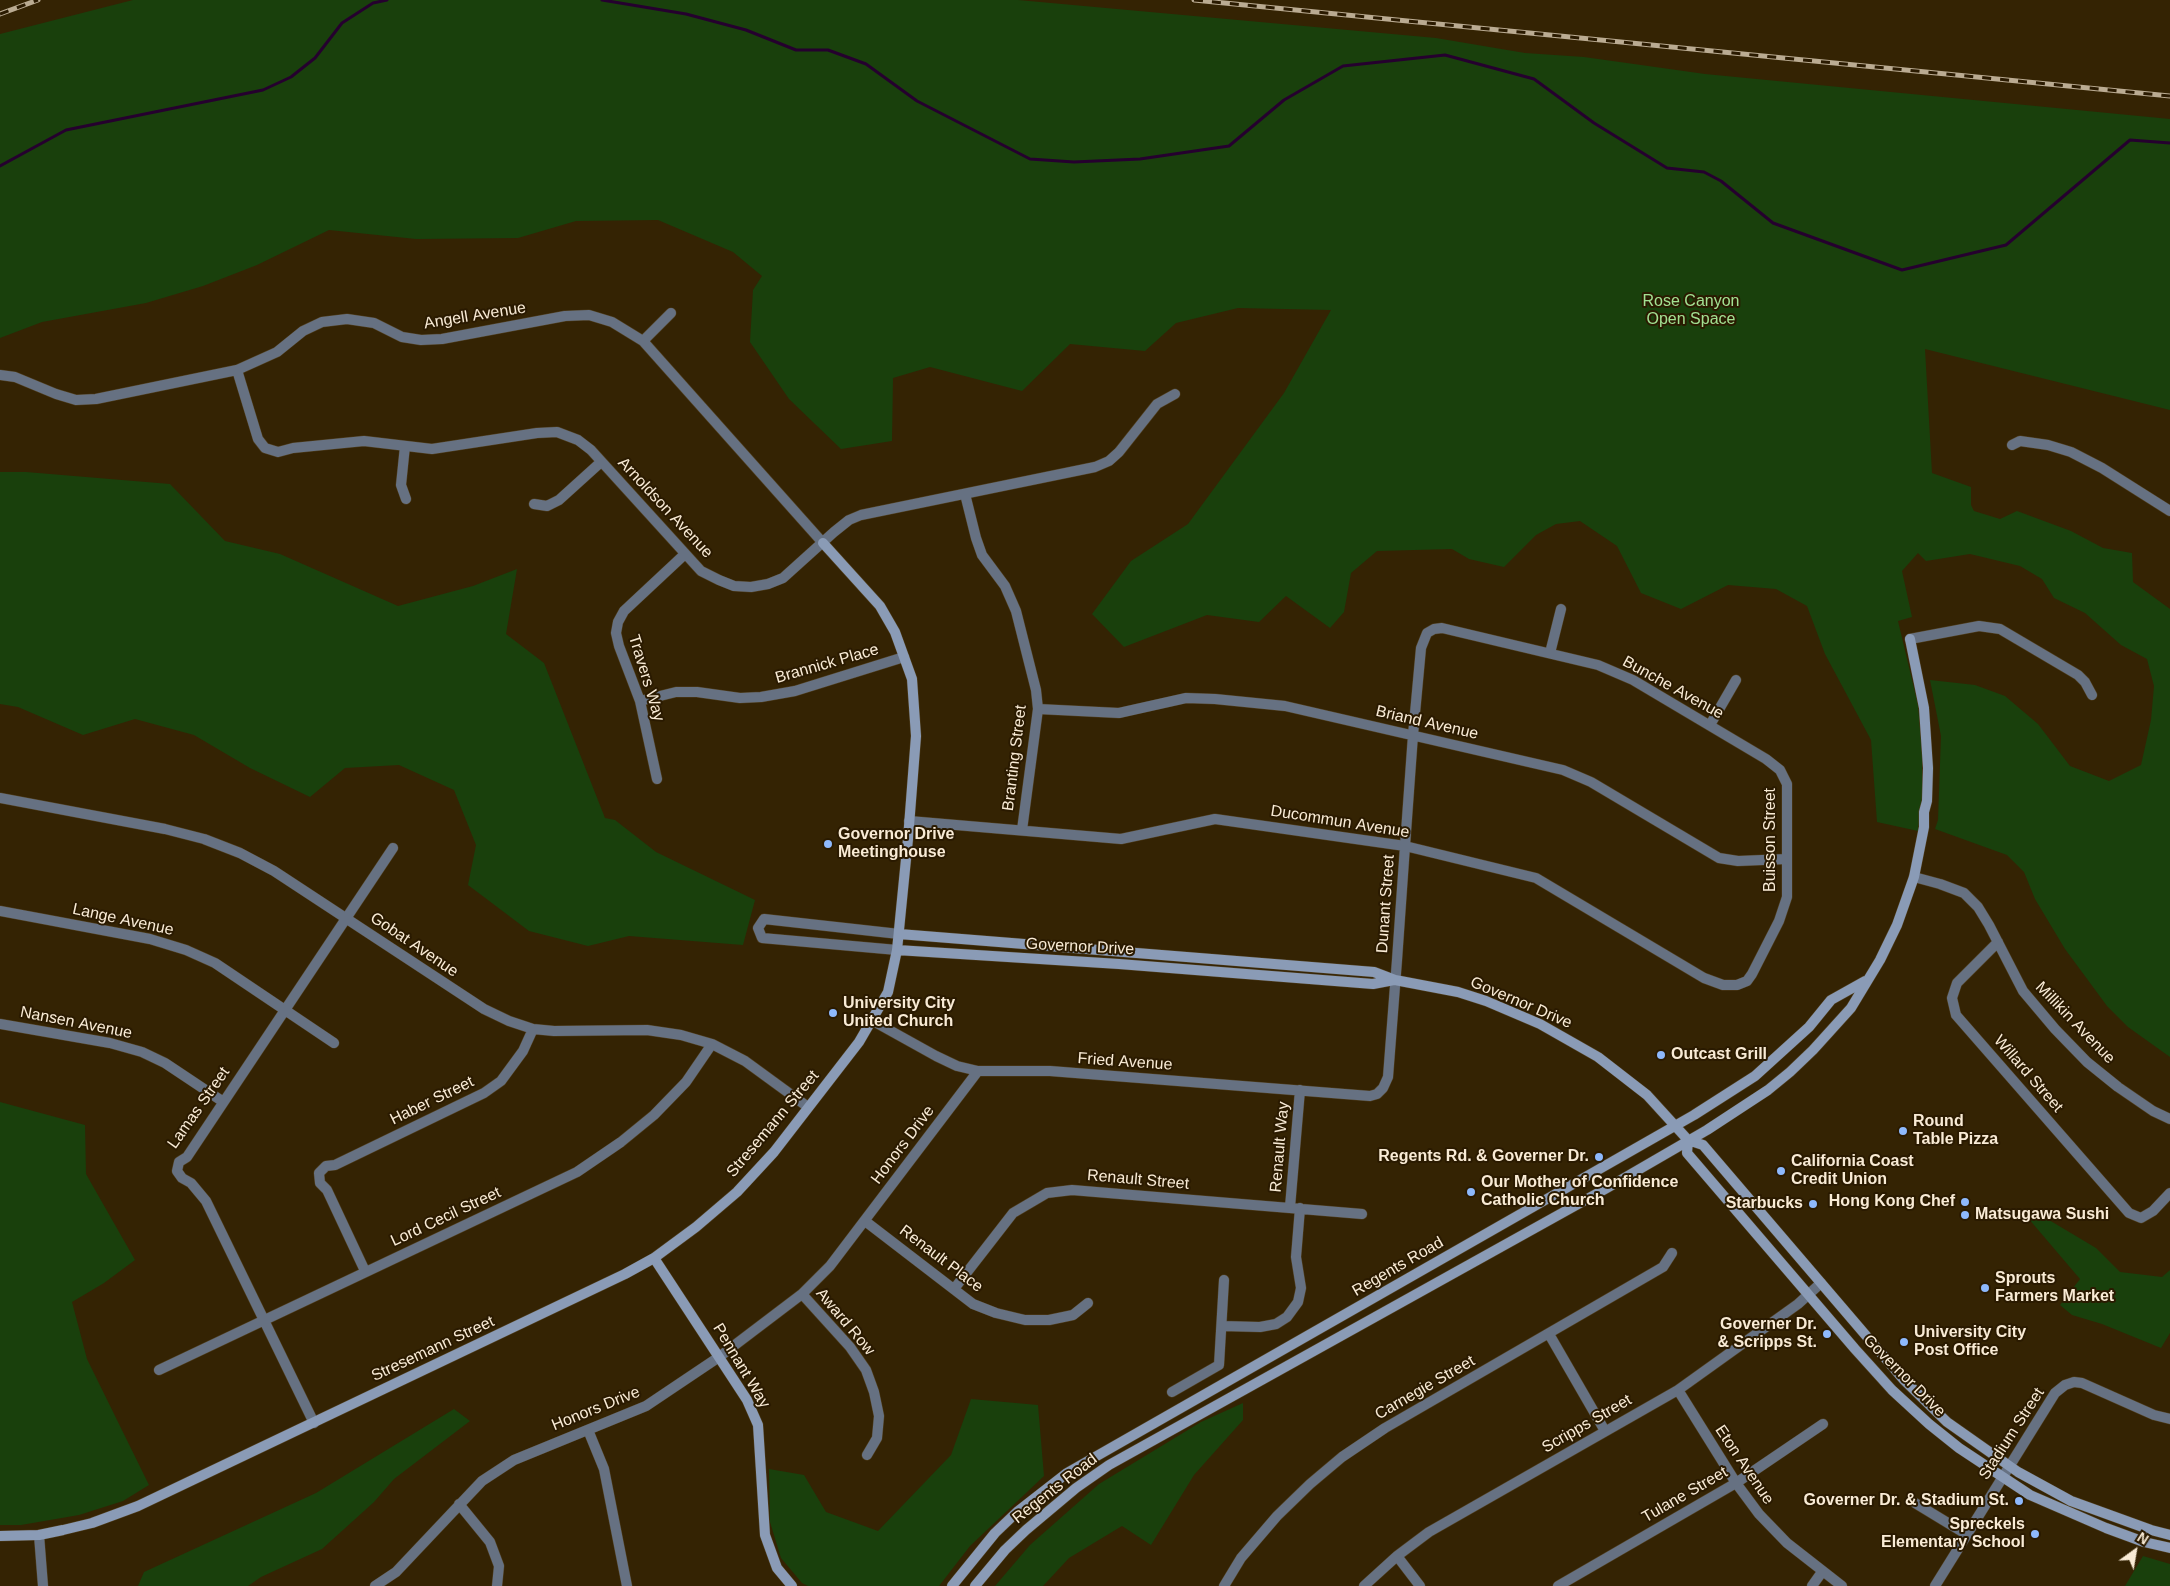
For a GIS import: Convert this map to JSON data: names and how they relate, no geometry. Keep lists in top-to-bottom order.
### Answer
{
  "streets": {
    "street": [
      "Angell Avenue",
      "Arnoldson Avenue",
      "Brannick Place",
      "Travers Way",
      "Bunche Avenue",
      "Briand Avenue",
      "Branting Street",
      "Ducommun Avenue",
      "Buisson Street",
      "Dunant Street",
      "Lange Avenue",
      "Gobat Avenue",
      "Governor Drive",
      "Nansen Avenue",
      "Millikin Avenue",
      "Fried Avenue",
      "Willard Street",
      "Haber Street",
      "Lamas Street",
      "Stresemann Street",
      "Honors Drive",
      "Renault Way",
      "Renault Street",
      "Lord Cecil Street",
      "Renault Place",
      "Regents Road",
      "Award Row",
      "Pennant Way",
      "Carnegie Street",
      "Scripps Street",
      "Stadium Street",
      "Eton Avenue",
      "Tulane Street"
    ]
  },
  "crossings": [
    ["Angell Avenue", "Arnoldson Avenue"],
    ["Angell Avenue", "Stresemann Street"],
    ["Arnoldson Avenue", "Travers Way"],
    ["Arnoldson Avenue", "Branting Street"],
    ["Arnoldson Avenue", "Stresemann Street"],
    ["Brannick Place", "Travers Way"],
    ["Brannick Place", "Stresemann Street"],
    ["Bunche Avenue", "Buisson Street"],
    ["Bunche Avenue", "Dunant Street"],
    ["Briand Avenue", "Branting Street"],
    ["Briand Avenue", "Buisson Street"],
    ["Briand Avenue", "Dunant Street"],
    ["Branting Street", "Ducommun Avenue"],
    ["Ducommun Avenue", "Buisson Street"],
    ["Ducommun Avenue", "Dunant Street"],
    ["Ducommun Avenue", "Stresemann Street"],
    ["Dunant Street", "Governor Drive"],
    ["Dunant Street", "Fried Avenue"],
    ["Lange Avenue", "Lamas Street"],
    ["Gobat Avenue", "Haber Street"],
    ["Gobat Avenue", "Lamas Street"],
    ["Gobat Avenue", "Stresemann Street"],
    ["Gobat Avenue", "Lord Cecil Street"],
    ["Governor Drive", "Stresemann Street"],
    ["Governor Drive", "Regents Road"],
    ["Governor Drive", "Scripps Street"],
    ["Governor Drive", "Stadium Street"],
    ["Nansen Avenue", "Lamas Street"],
    ["Millikin Avenue", "Willard Street"],
    ["Millikin Avenue", "Regents Road"],
    ["Fried Avenue", "Stresemann Street"],
    ["Fried Avenue", "Honors Drive"],
    ["Fried Avenue", "Renault Way"],
    ["Haber Street", "Lord Cecil Street"],
    ["Lamas Street", "Stresemann Street"],
    ["Lamas Street", "Lord Cecil Street"],
    ["Stresemann Street", "Pennant Way"],
    ["Honors Drive", "Renault Place"],
    ["Honors Drive", "Award Row"],
    ["Honors Drive", "Pennant Way"],
    ["Renault Way", "Renault Street"],
    ["Renault Street", "Renault Place"],
    ["Scripps Street", "Eton Avenue"],
    ["Eton Avenue", "Tulane Street"]
  ],
  "parks": ["Rose Canyon Open Space"],
  "places": [
    "Governor Drive Meetinghouse",
    "University City United Church",
    "Outcast Grill",
    "Round Table Pizza",
    "Regents Rd. & Governer Dr.",
    "California Coast Credit Union",
    "Our Mother of Confidence Catholic Church",
    "Hong Kong Chef",
    "Starbucks",
    "Matsugawa Sushi",
    "Sprouts Farmers Market",
    "Governer Dr. & Scripps St.",
    "University City Post Office",
    "Governer Dr. & Stadium St.",
    "Spreckels Elementary School"
  ],
  "north": "top right"
}
